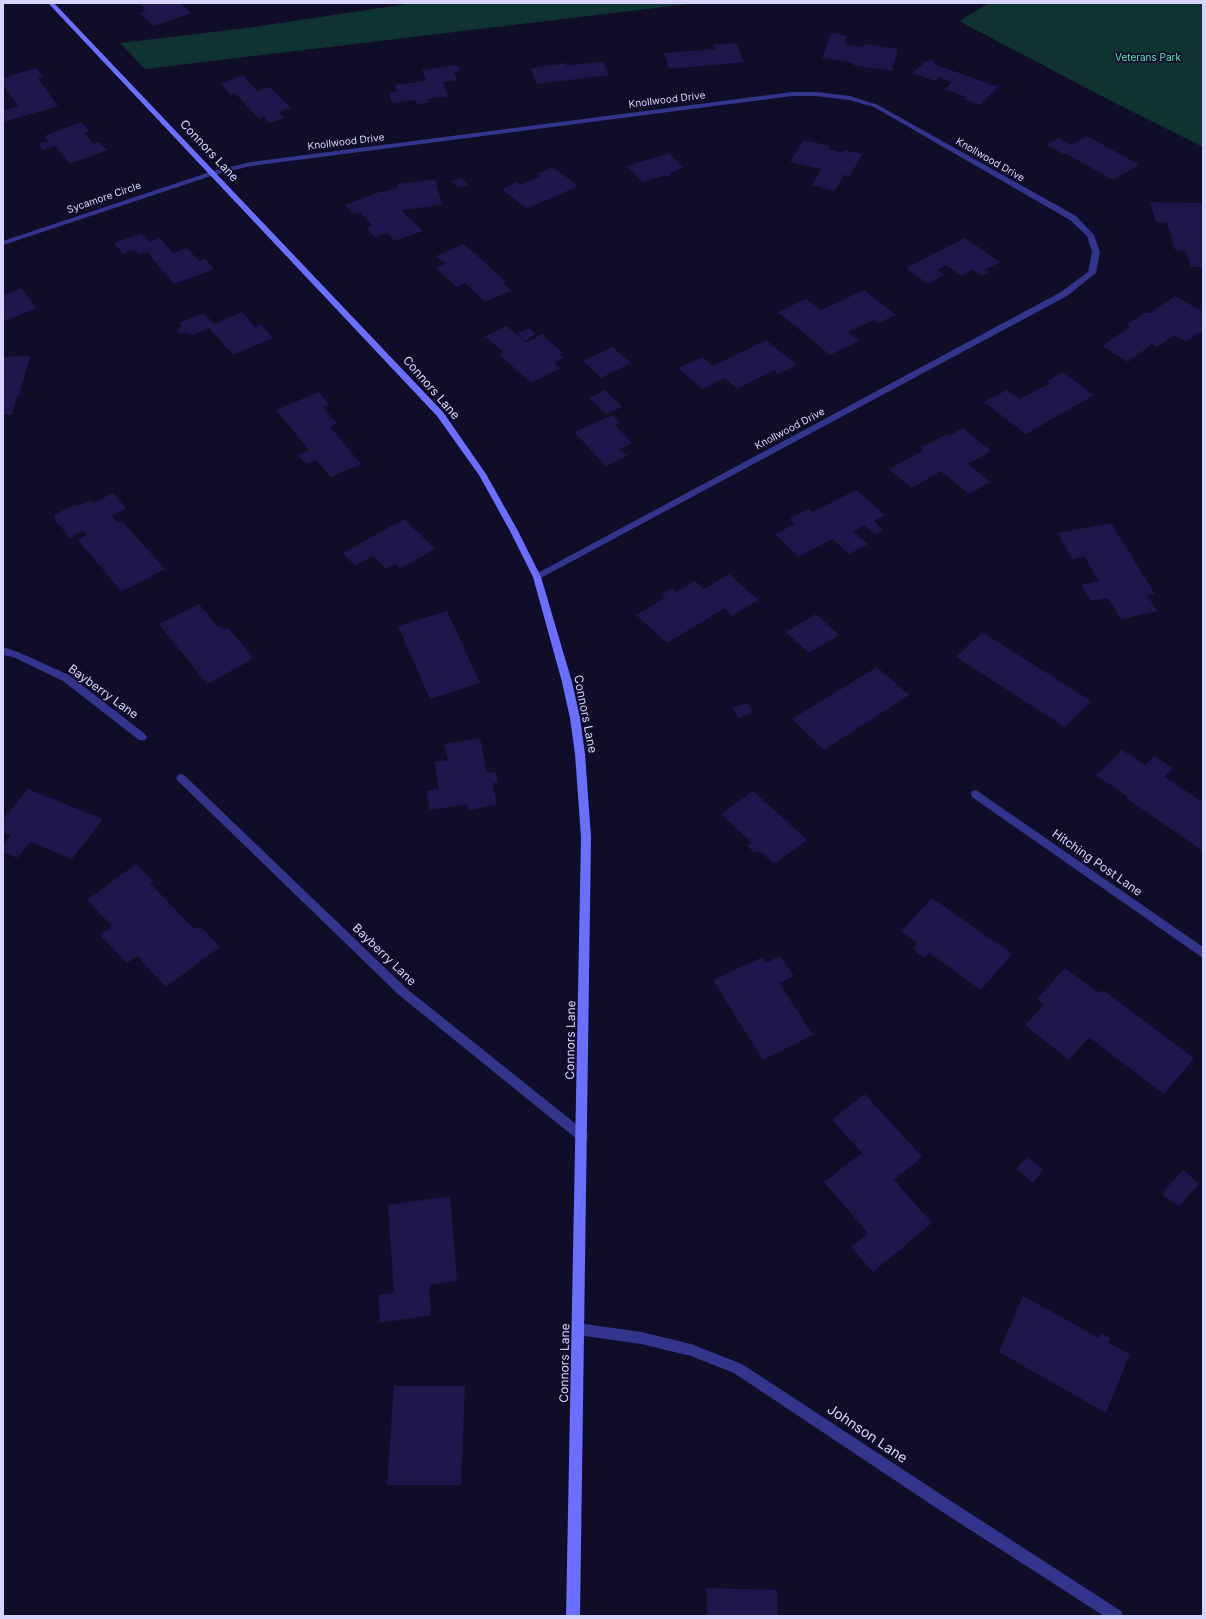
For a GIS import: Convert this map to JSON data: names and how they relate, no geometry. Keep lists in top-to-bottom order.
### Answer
{
  "streets": {
    "street": [
      "Knollwood Drive",
      "Connors Lane",
      "Sycamore Circle",
      "Bayberry Lane",
      "Hitching Post Lane",
      "Johnson Lane"
    ]
  },
  "crossings": [
    ["Knollwood Drive", "Connors Lane"],
    ["Knollwood Drive", "Sycamore Circle"],
    ["Connors Lane", "Sycamore Circle"],
    ["Connors Lane", "Bayberry Lane"],
    ["Connors Lane", "Johnson Lane"]
  ],
  "parks": ["Veterans Park"]
}
